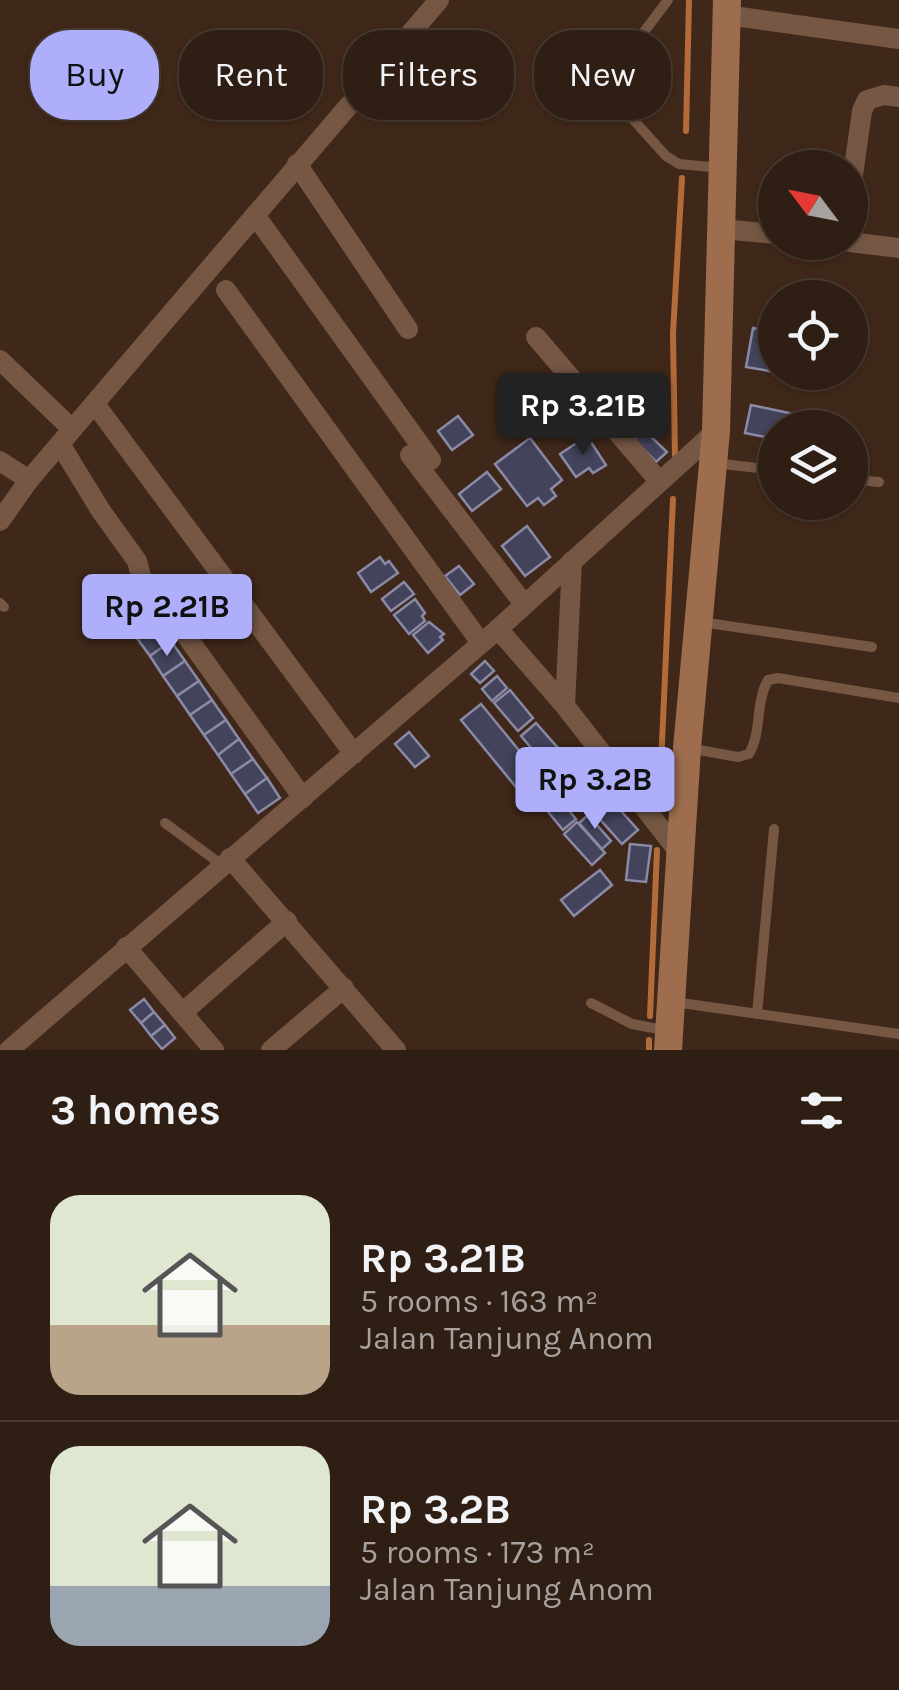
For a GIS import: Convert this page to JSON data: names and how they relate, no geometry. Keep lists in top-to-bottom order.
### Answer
{
  "north": "top left",
  "page": {
    "chip": [
      "Buy",
      "Rent",
      "Filters",
      "New"
    ],
    "price": ["Rp 3.21B", "Rp 2.21B", "Rp 3.2B"],
    "heading": "3 homes",
    "list": [
      {
        "name": "Rp 3.21B",
        "note": "5 rooms · 163 m² · Jalan Tanjung Anom"
      },
      {
        "name": "Rp 3.2B",
        "note": "5 rooms · 173 m² · Jalan Tanjung Anom"
      }
    ]
  }
}
